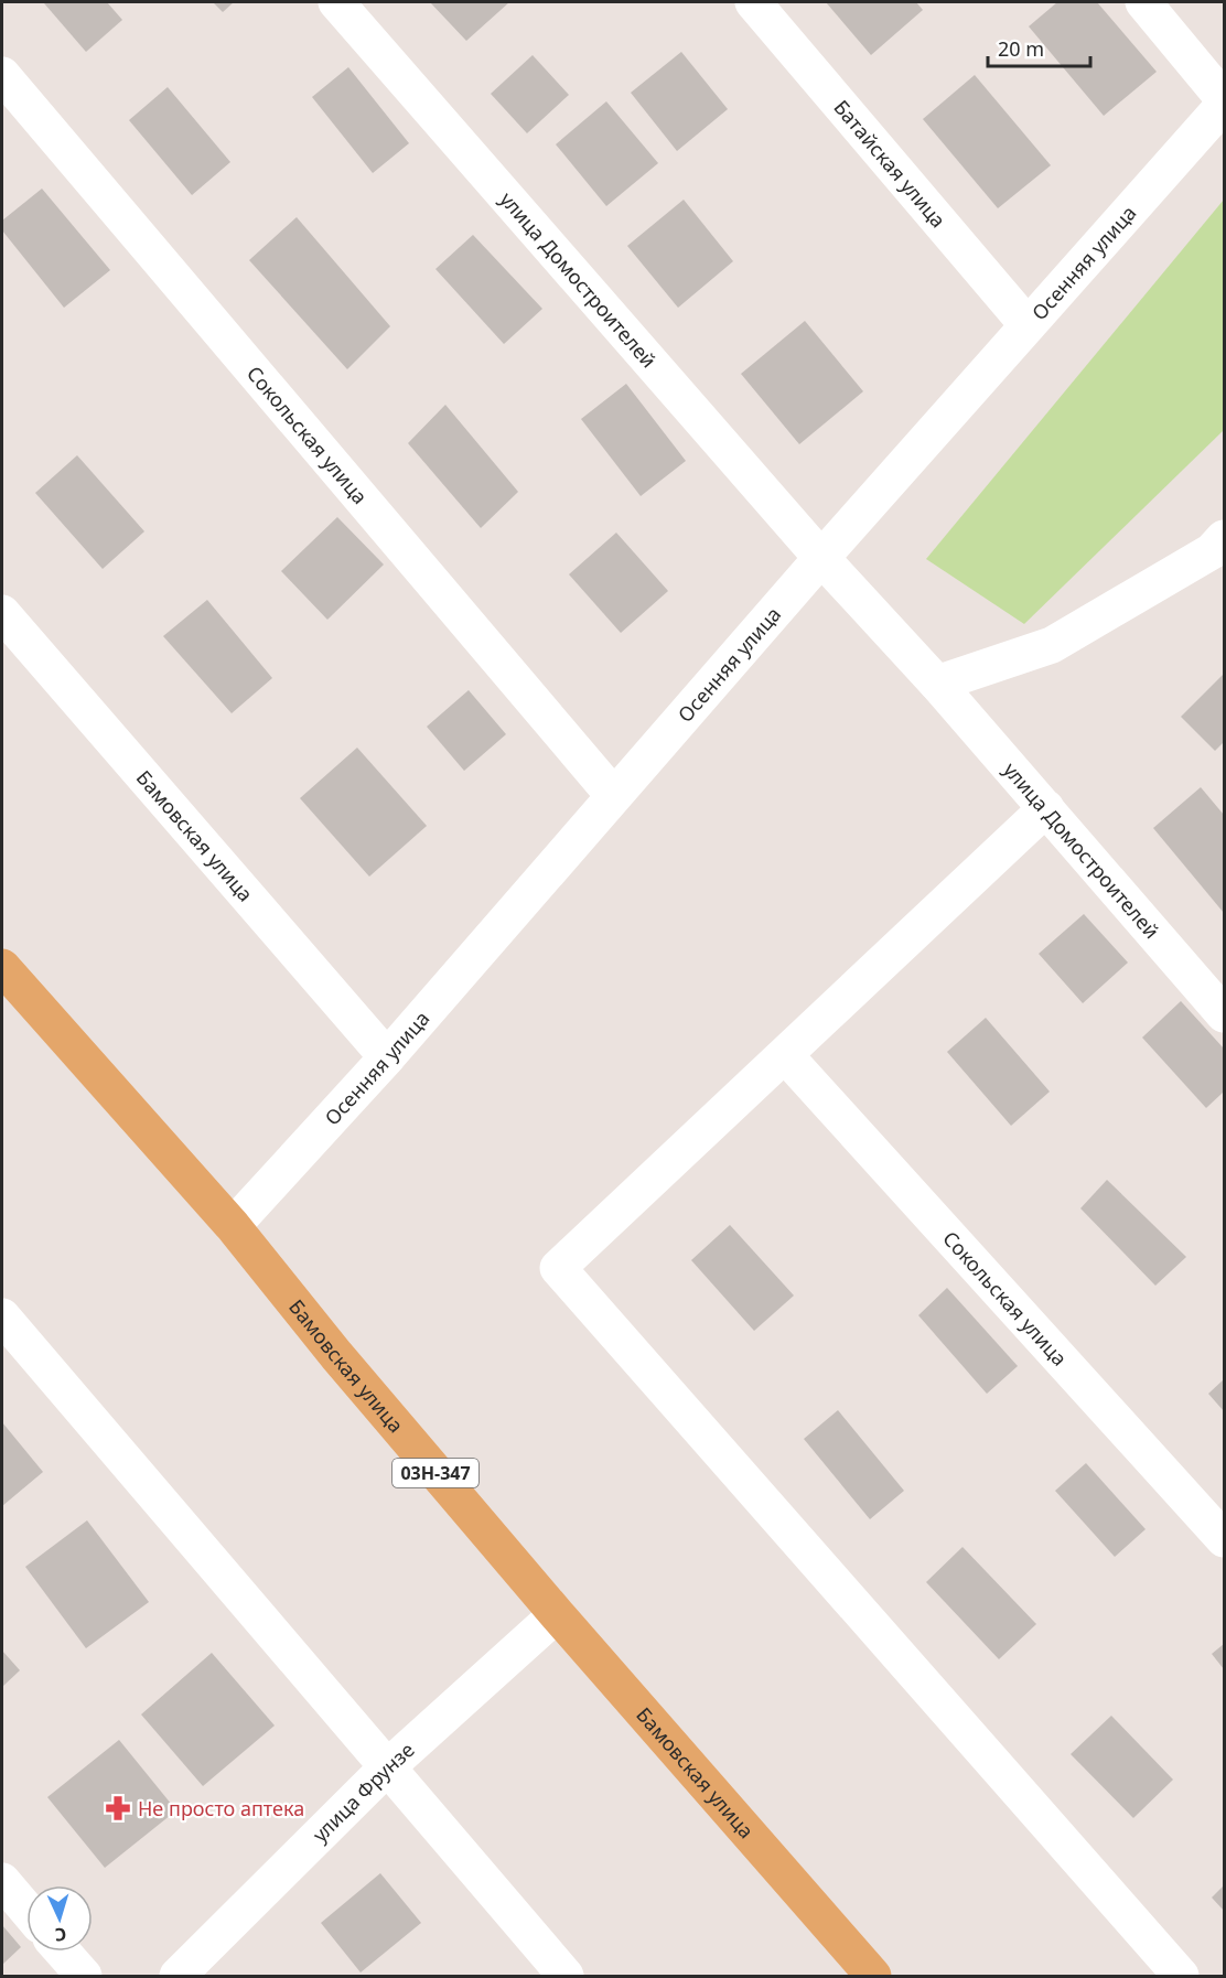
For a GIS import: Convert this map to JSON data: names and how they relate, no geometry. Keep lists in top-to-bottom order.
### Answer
{
  "streets": {
    "main road": ["Бамовская улица", "03Н-347"],
    "street": [
      "Батайская улица",
      "Осенняя улица",
      "улица Домостроителей",
      "Сокольская улица",
      "улица Фрунзе"
    ]
  },
  "crossings": [
    ["Батайская улица", "Осенняя улица"],
    ["Осенняя улица", "улица Домостроителей"],
    ["Осенняя улица", "Сокольская улица"],
    ["Осенняя улица", "Бамовская улица"],
    ["Бамовская улица", "улица Фрунзе"]
  ],
  "places": {
    "pharmacy": ["Не просто аптека"]
  },
  "scale_bar": "20 m",
  "north": "bottom"
}
